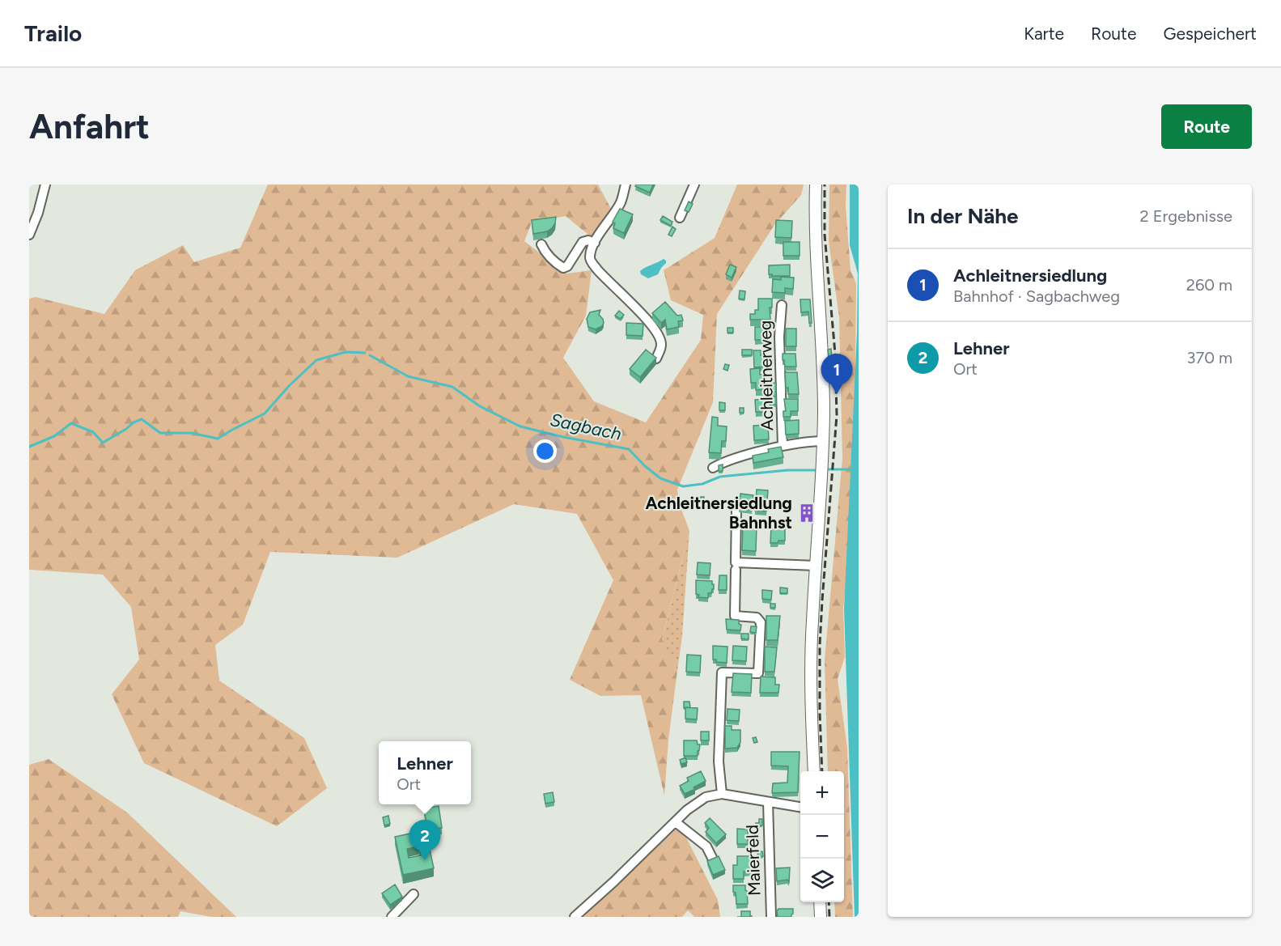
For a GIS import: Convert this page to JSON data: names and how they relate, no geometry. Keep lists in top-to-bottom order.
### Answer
{
  "streets": {
    "street": ["Achleitnerweg", "Maierfeld"]
  },
  "water": ["Sagbach"],
  "places": {
    "building": ["Achleitnersiedlung Bahnhst"]
  },
  "page": {
    "header": "Trailo",
    "nav": ["Karte", "Route", "Gespeichert"],
    "buttons": "Route",
    "title": "Anfahrt",
    "heading": ["In der Nähe", "2 Ergebnisse"],
    "list": [
      {
        "mark": "1",
        "name": "Achleitnersiedlung",
        "note": "Bahnhof · Sagbachweg",
        "value": "260 m"
      },
      {
        "mark": "2",
        "name": "Lehner",
        "note": "Ort",
        "value": "370 m"
      }
    ],
    "pins": ["1", "2"],
    "popup": ["Lehner", "Ort"],
    "map_buttons": ["+", "−"]
  }
}
